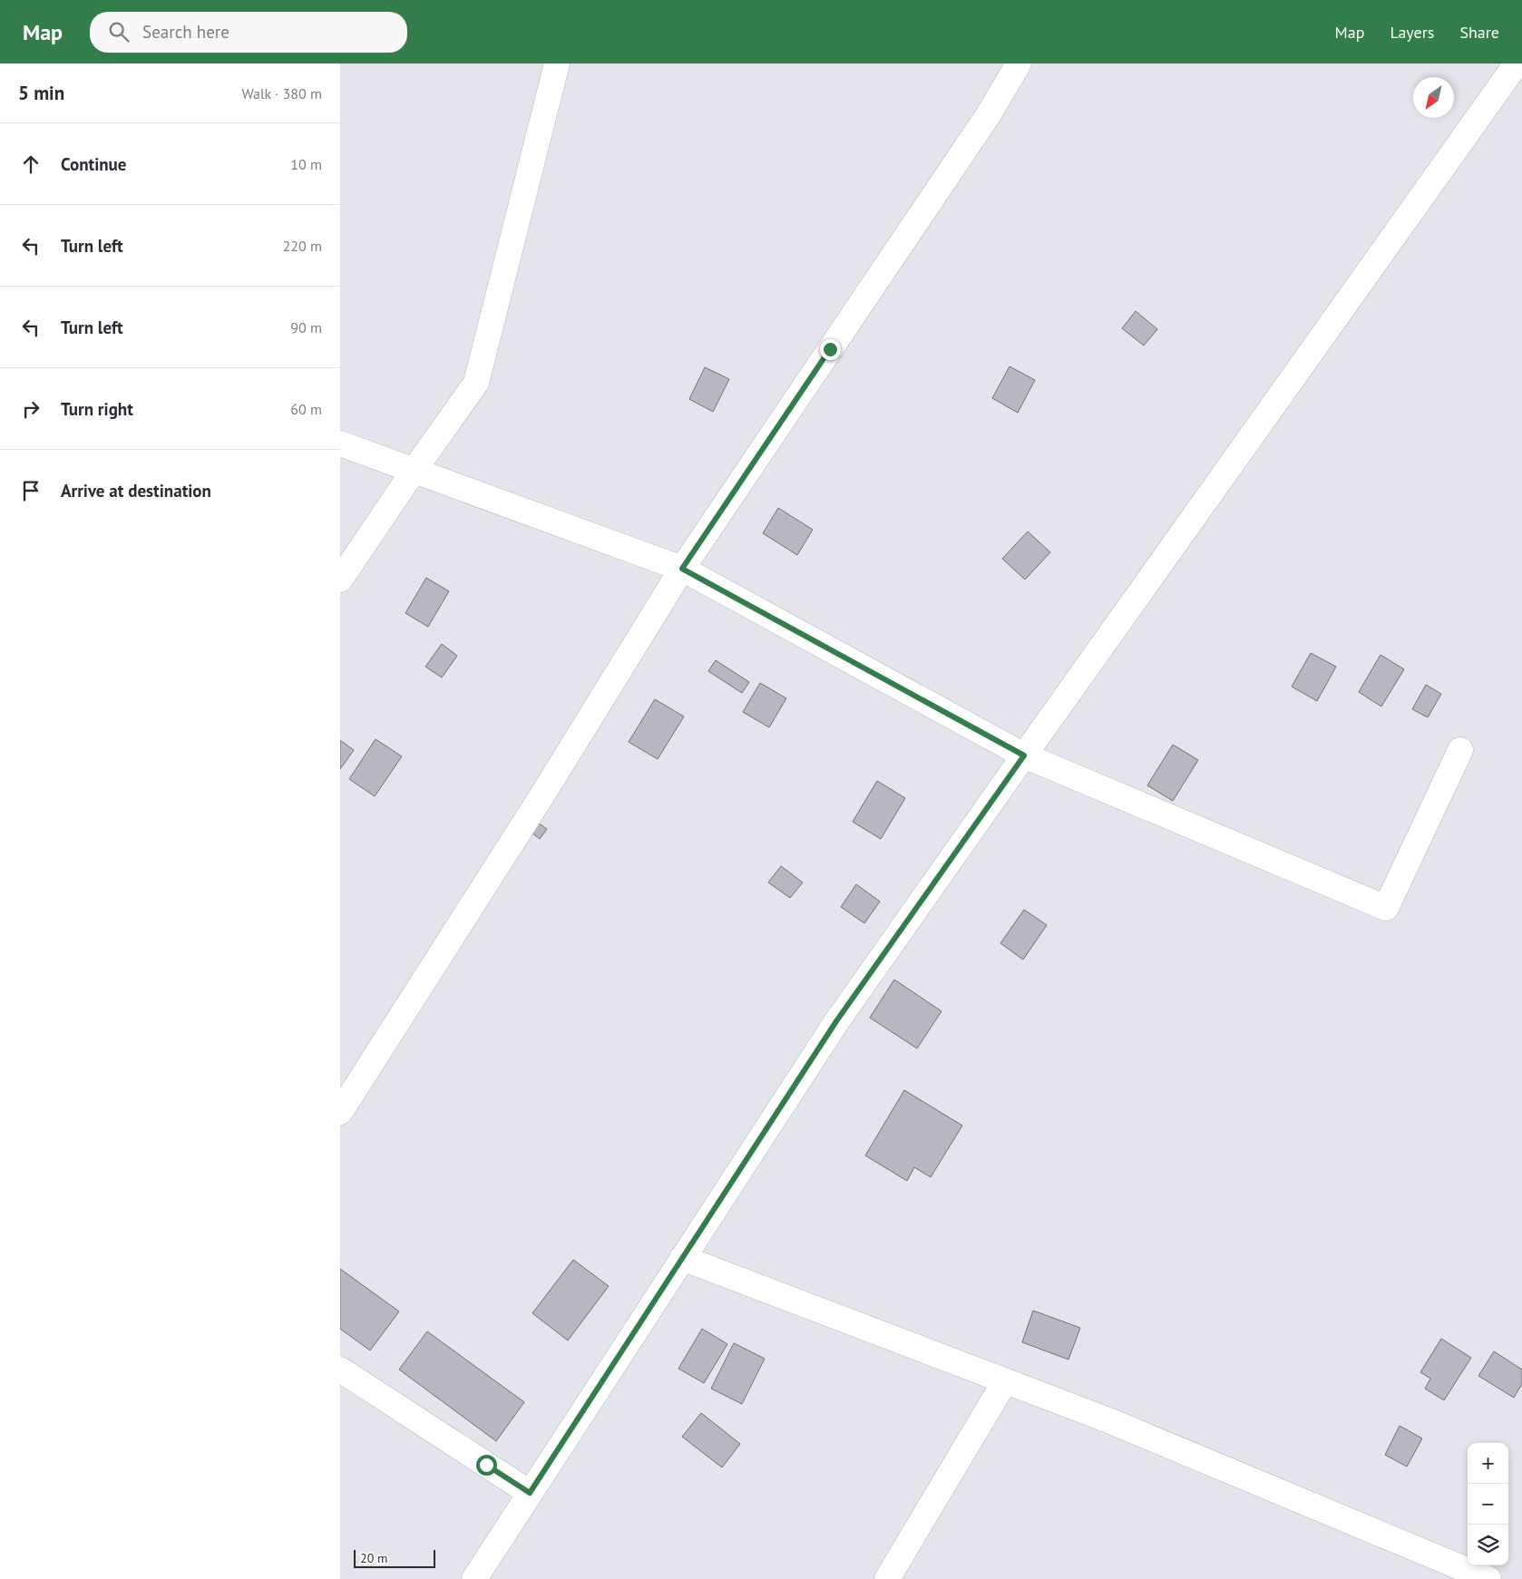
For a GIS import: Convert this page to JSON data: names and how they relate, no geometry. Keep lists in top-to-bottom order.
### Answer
{
  "scale_bar": "20 m",
  "north": "bottom left",
  "page": {
    "header": "Map",
    "search": "Search here",
    "nav": ["Map", "Layers", "Share"],
    "heading": ["5 min", "Walk · 380 m"],
    "list": [
      ["Continue", "10 m"],
      ["Turn left", "220 m"],
      ["Turn left", "90 m"],
      ["Turn right", "60 m"],
      "Arrive at destination"
    ],
    "map_buttons": ["+", "−"],
    "scale": "20 m"
  }
}
